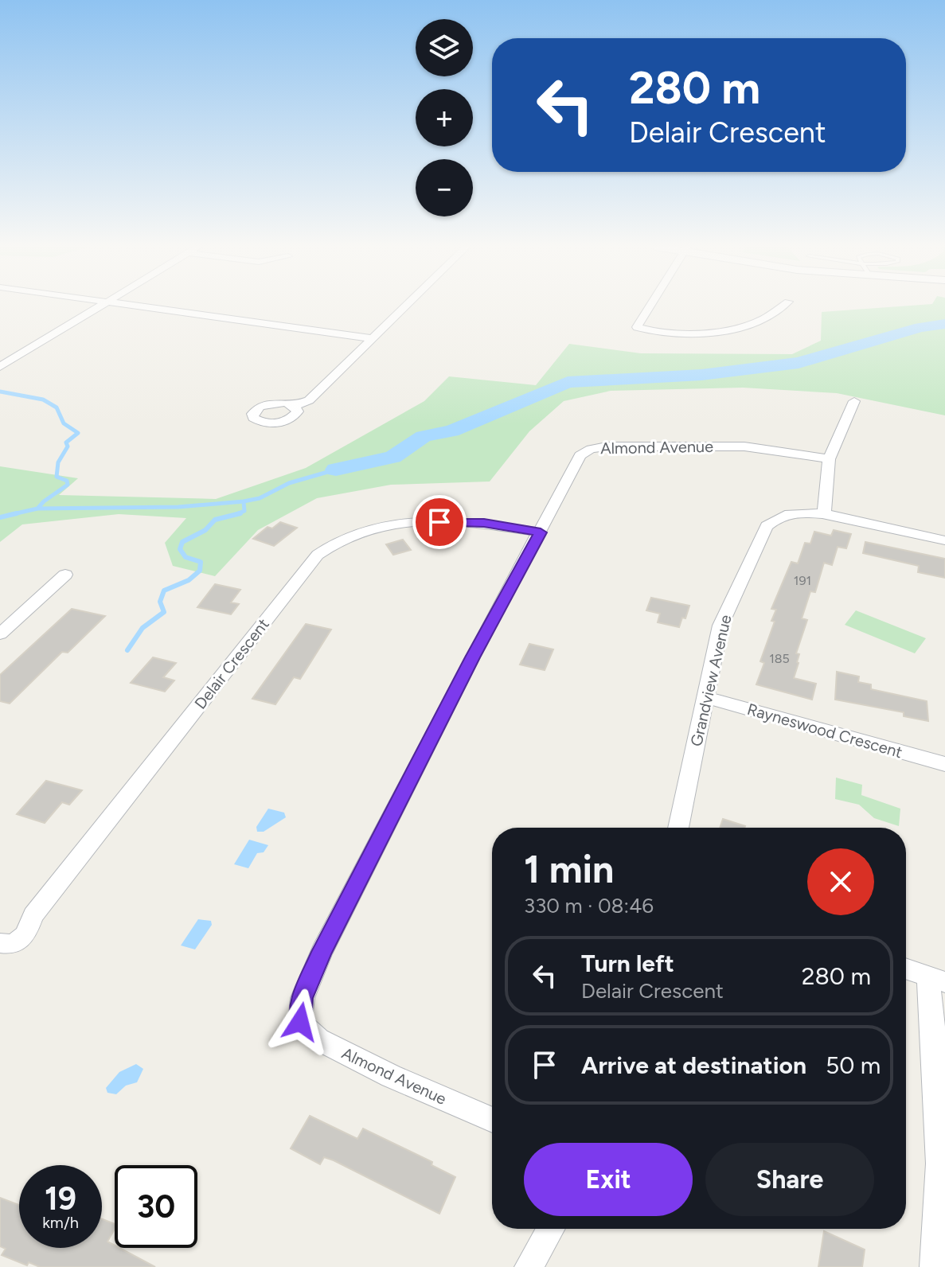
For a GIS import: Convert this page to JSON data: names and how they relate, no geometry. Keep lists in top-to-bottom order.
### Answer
{
  "streets": {
    "street": [
      "Almond Avenue",
      "Delair Crescent",
      "Grandview Avenue",
      "Rayneswood Crescent"
    ]
  },
  "crossings": [
    ["Almond Avenue", "Delair Crescent"],
    ["Grandview Avenue", "Rayneswood Crescent"]
  ],
  "house_numbers": ["191", "185"],
  "page": {
    "map_buttons": ["+", "−"],
    "turn": ["280 m", "Delair Crescent"],
    "heading": ["1 min", "330 m · 08:46"],
    "list": [
      {
        "name": "Turn left",
        "note": "Delair Crescent",
        "value": "280 m"
      },
      {
        "name": "Arrive at destination",
        "value": "50 m"
      }
    ],
    "buttons": ["Exit", "Share"],
    "speed": "19 km/h",
    "limit": "30"
  }
}
